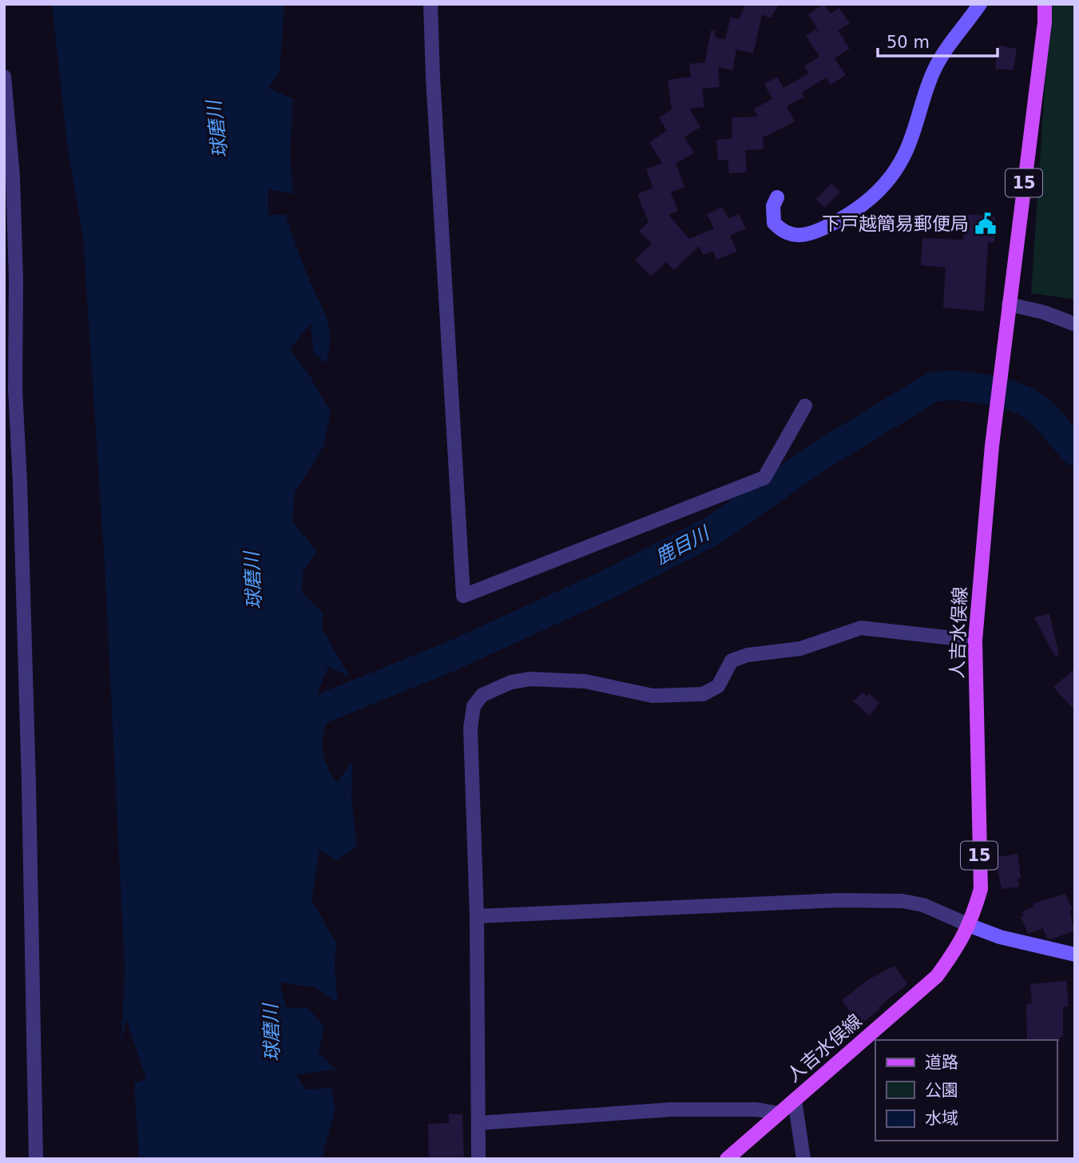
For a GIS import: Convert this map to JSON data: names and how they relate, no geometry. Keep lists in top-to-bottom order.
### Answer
{
  "streets": {
    "main road": ["15", "人吉水俣線"]
  },
  "water": ["球磨川", "鹿目川"],
  "places": {
    "public building": ["下戸越簡易郵便局"]
  },
  "legend": ["道路", "公園", "水域"],
  "scale_bar": "50 m"
}
